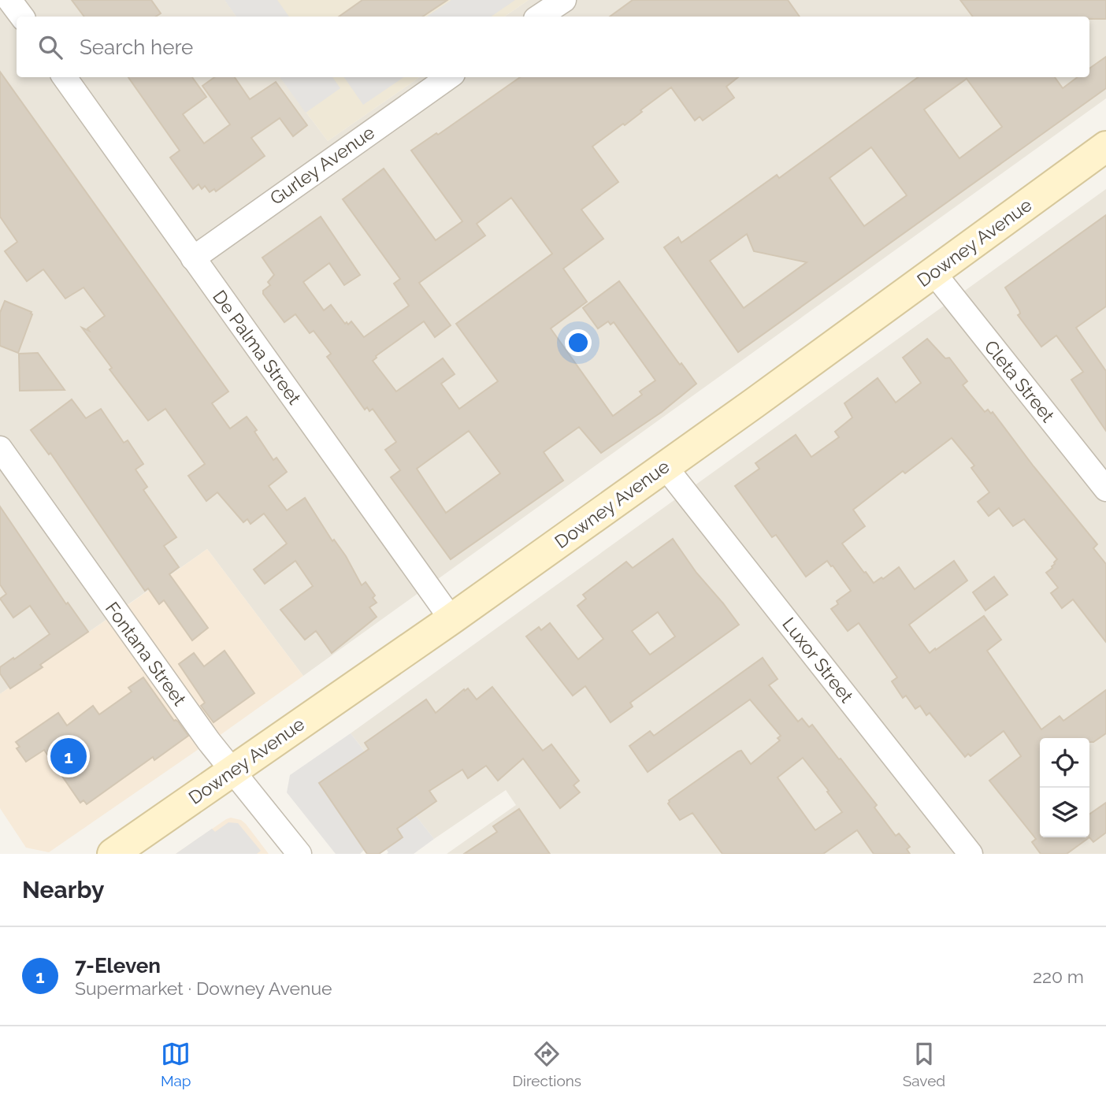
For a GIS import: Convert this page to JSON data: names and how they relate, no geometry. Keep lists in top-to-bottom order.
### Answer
{
  "streets": {
    "main road": ["Downey Avenue"],
    "street": [
      "Gurley Avenue",
      "De Palma Street",
      "Cleta Street",
      "Fontana Street",
      "Luxor Street"
    ]
  },
  "crossings": [
    ["Gurley Avenue", "De Palma Street"],
    ["Downey Avenue", "De Palma Street"],
    ["Downey Avenue", "Cleta Street"],
    ["Downey Avenue", "Fontana Street"],
    ["Downey Avenue", "Luxor Street"]
  ],
  "page": {
    "search": "Search here",
    "pins": "1",
    "heading": "Nearby",
    "list": [
      {
        "mark": "1",
        "name": "7-Eleven",
        "note": "Supermarket · Downey Avenue",
        "value": "220 m"
      }
    ],
    "nav": ["Map", "Directions", "Saved"]
  }
}
